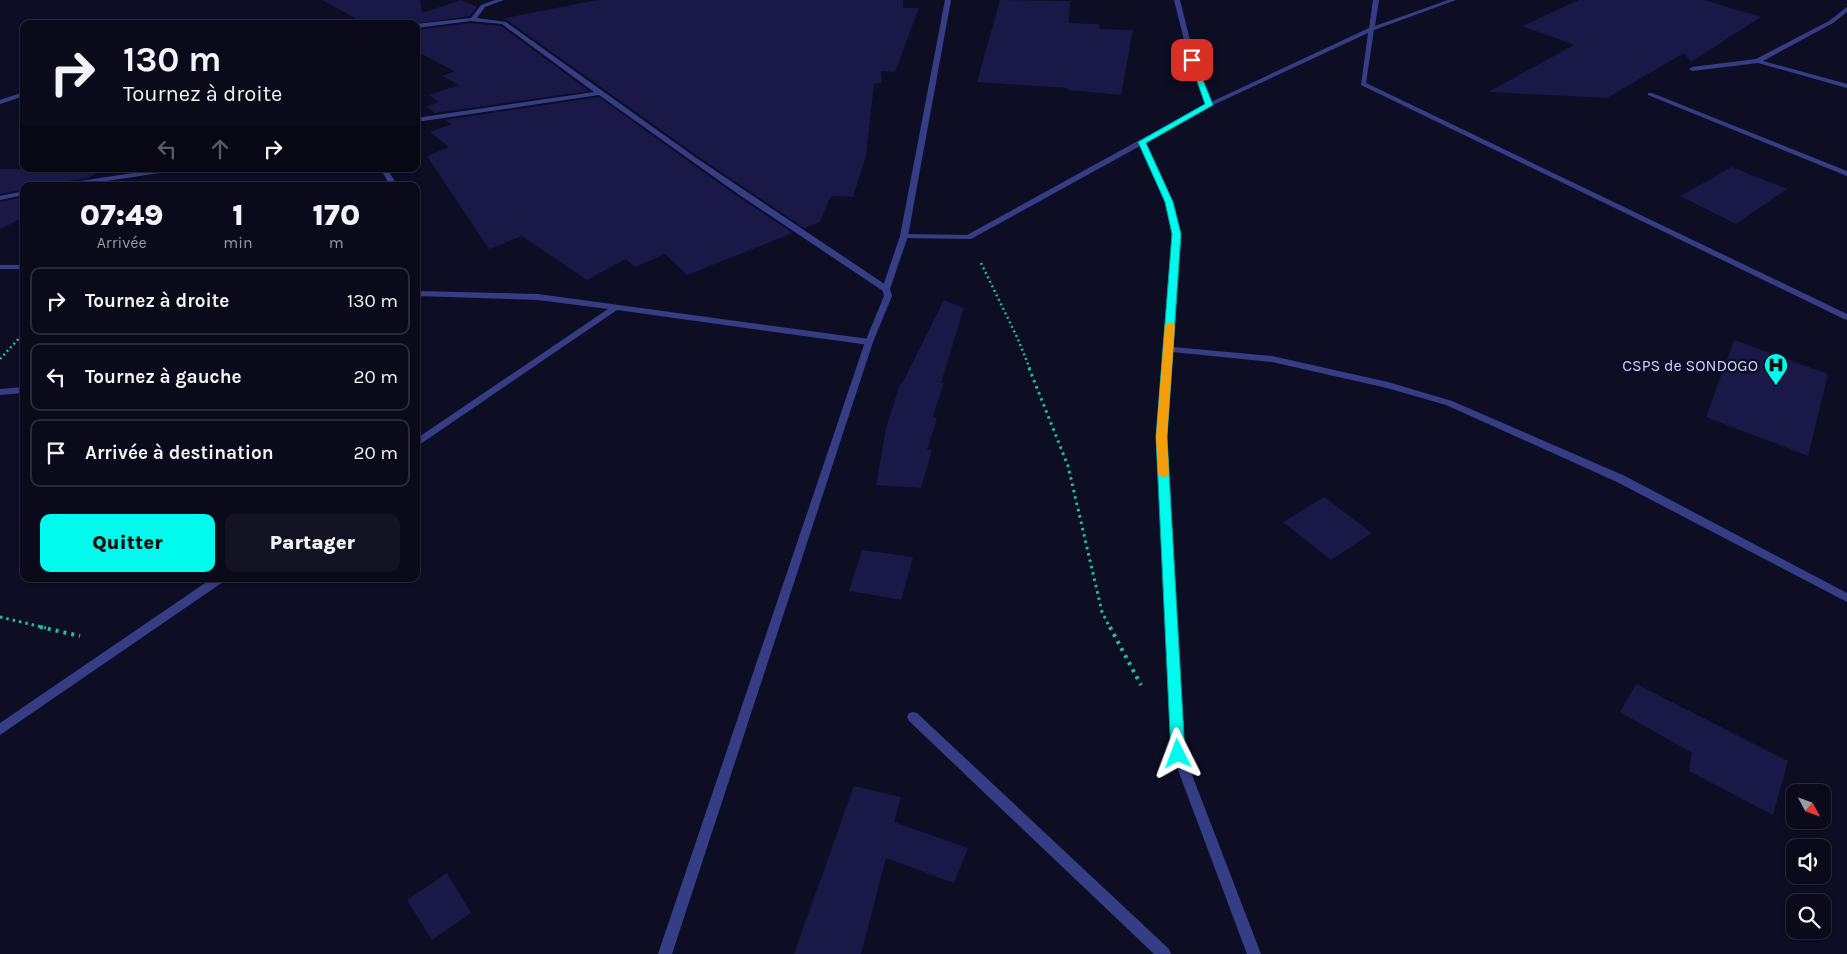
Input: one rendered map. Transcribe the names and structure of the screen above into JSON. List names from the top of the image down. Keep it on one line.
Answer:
{"places":{"hospital":["CSPS de SONDOGO"]},"north":"bottom right","page":{"turn":["130 m","Tournez à droite"],"eta":["07:49","Arrivée","1","min","170","m"],"list":[{"name":"Tournez à droite","value":"130 m"},{"name":"Tournez à gauche","value":"20 m"},{"name":"Arrivée à destination","value":"20 m"}],"buttons":["Quitter","Partager"]}}
